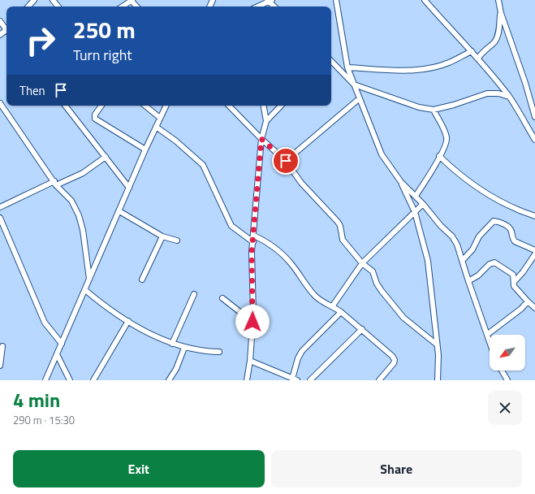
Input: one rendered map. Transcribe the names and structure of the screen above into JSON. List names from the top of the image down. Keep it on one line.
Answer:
{"north":"bottom left","page":{"turn":["250 m","Turn right"],"then":"Then","heading":["4 min","290 m · 15:30"],"buttons":["Exit","Share"]}}
